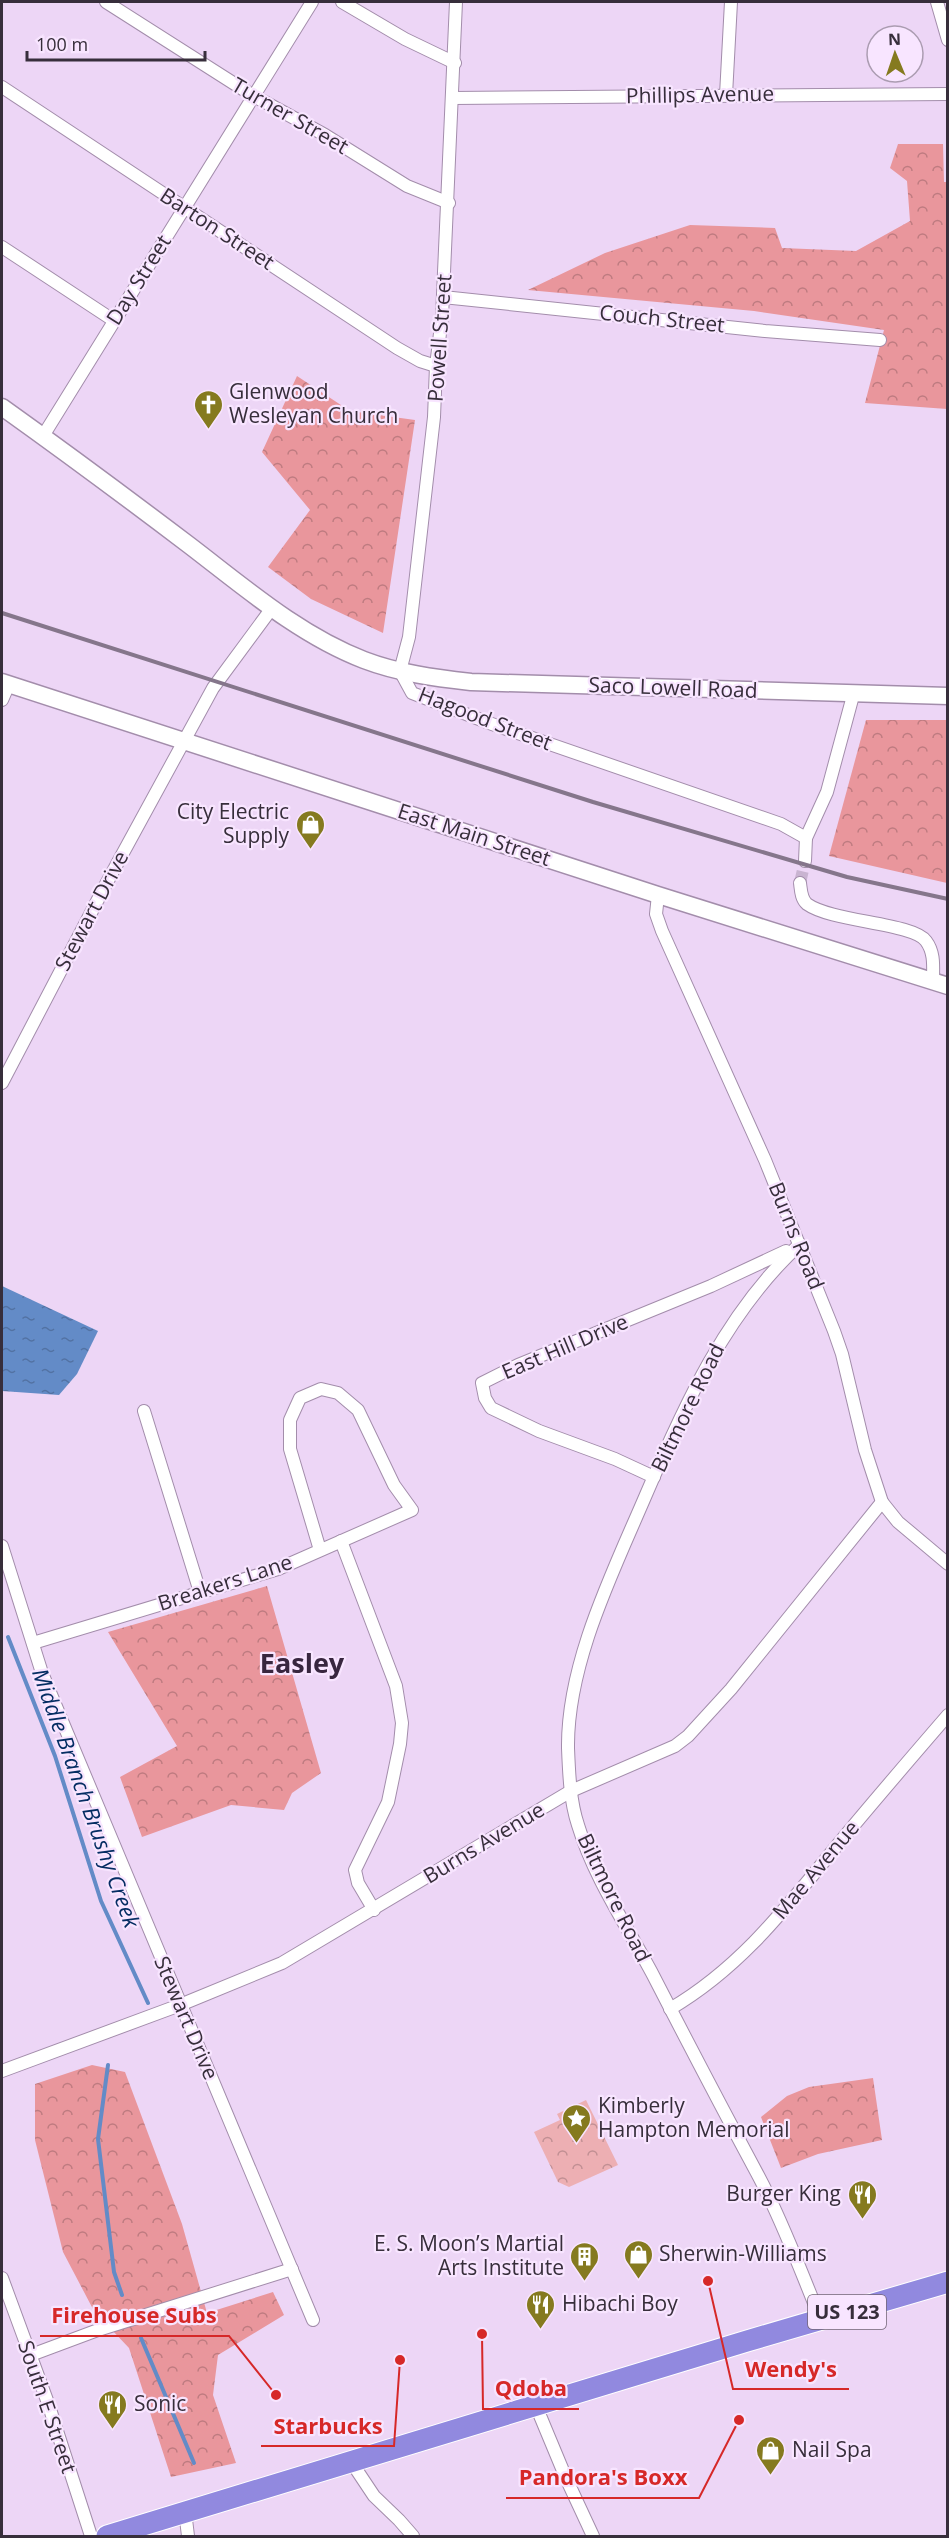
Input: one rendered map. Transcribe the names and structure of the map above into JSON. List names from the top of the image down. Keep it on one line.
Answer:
{"streets":{"highway":["US 123"],"street":["Phillips Avenue","Turner Street","Barton Street","Day Street","Couch Street","Powell Street","Saco Lowell Road","Hagood Street","East Main Street","Stewart Drive","Burns Road","East Hill Drive","Biltmore Road","Breakers Lane","Burns Avenue","Mae Avenue","South E Street"]},"crossings":[["Phillips Avenue","Powell Street"],["Turner Street","Day Street"],["Turner Street","Powell Street"],["Barton Street","Day Street"],["Barton Street","Powell Street"],["Day Street","Hagood Street"],["Couch Street","Powell Street"],["Powell Street","Saco Lowell Road"],["Powell Street","Hagood Street"],["Saco Lowell Road","Hagood Street"],["Hagood Street","Stewart Drive"],["East Main Street","Stewart Drive"],["East Main Street","Burns Road"],["Stewart Drive","Breakers Lane"],["Stewart Drive","Burns Avenue"],["Burns Road","East Hill Drive"],["Burns Road","Biltmore Road"],["Burns Road","Burns Avenue"],["East Hill Drive","Biltmore Road"],["Biltmore Road","Burns Avenue"],["Biltmore Road","Mae Avenue"],["Biltmore Road","US 123"]],"districts":["Easley"],"water":["Middle Branch Brushy Creek"],"places":{"church":["Glenwood Wesleyan Church"],"shop":["City Electric Supply","Sherwin-Williams","Nail Spa"],"place":["Kimberly Hampton Memorial"],"restaurant":["Burger King","Hibachi Boy","Sonic"],"other":["Wendy's","Qdoba","Starbucks","Firehouse Subs","Pandora's Boxx"],"building":["E. S. Moon’s Martial Arts Institute"]},"scale_bar":"100 m","north":"top"}
